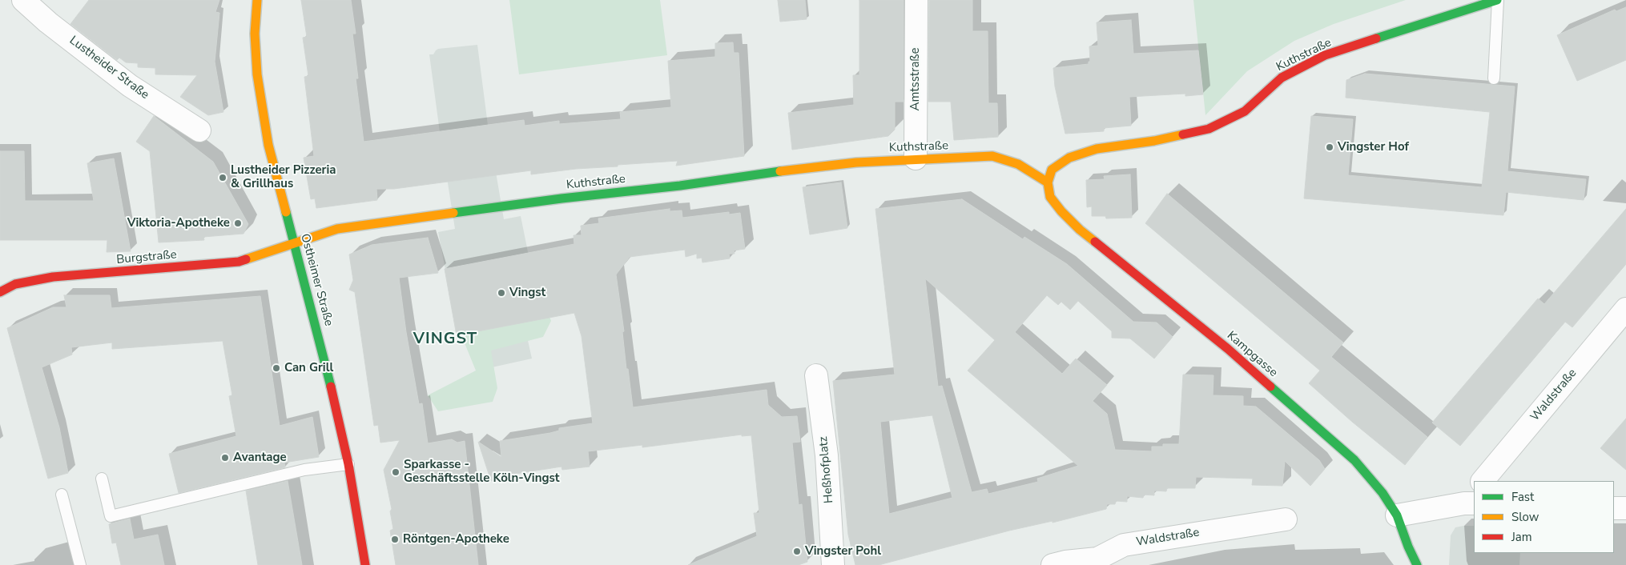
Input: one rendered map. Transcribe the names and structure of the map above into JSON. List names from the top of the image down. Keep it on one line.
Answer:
{"streets":{"street":["Kuthstraße","Lustheider Straße","Amtsstraße","Burgstraße","Ostheimer Straße","Kampgasse","Waldstraße","Heßhofplatz"]},"crossings":[["Kuthstraße","Amtsstraße"],["Kuthstraße","Burgstraße"],["Kuthstraße","Ostheimer Straße"],["Kuthstraße","Kampgasse"],["Burgstraße","Ostheimer Straße"]],"districts":["VINGST"],"places":["Vingster Hof","Lustheider Pizzeria & Grillhaus","Viktoria-Apotheke","Vingst","Can Grill","Avantage","Sparkasse - Geschäftsstelle Köln-Vingst","Röntgen-Apotheke","Vingster Pohl"],"legend":["Fast","Slow","Jam"]}
